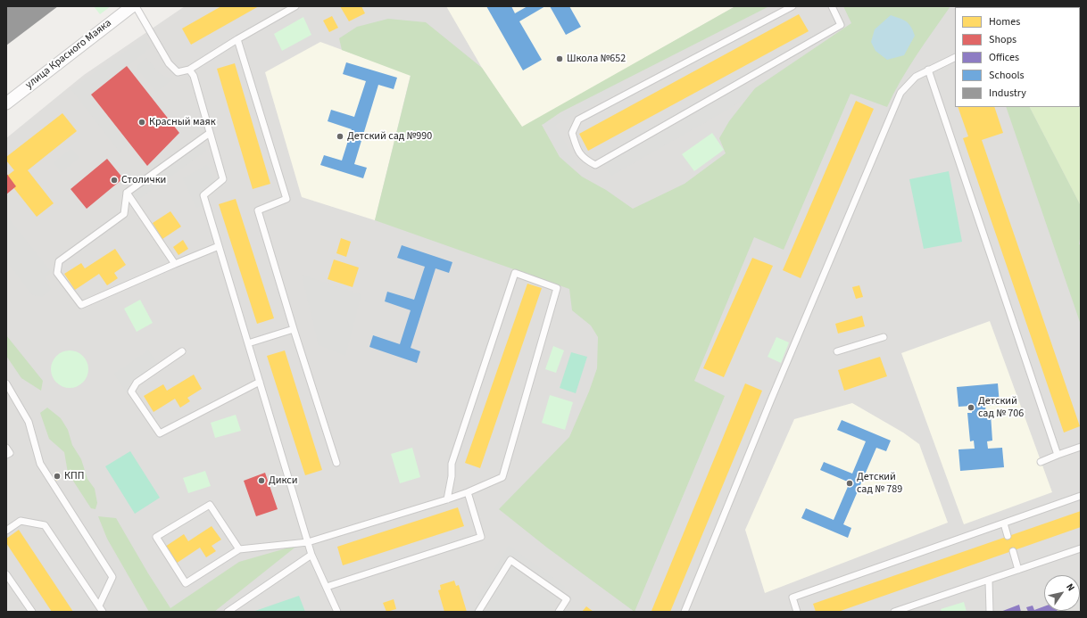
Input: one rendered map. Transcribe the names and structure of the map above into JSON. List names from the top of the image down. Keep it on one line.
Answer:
{"streets":{"street":["улица Красного Маяка"]},"places":["Школа №652","Красный маяк","Детский сад №990","Столички","Детский сад № 706","КПП","Дикси","Детский сад № 789"],"legend":["Homes","Shops","Offices","Schools","Industry"],"north":"top right"}
